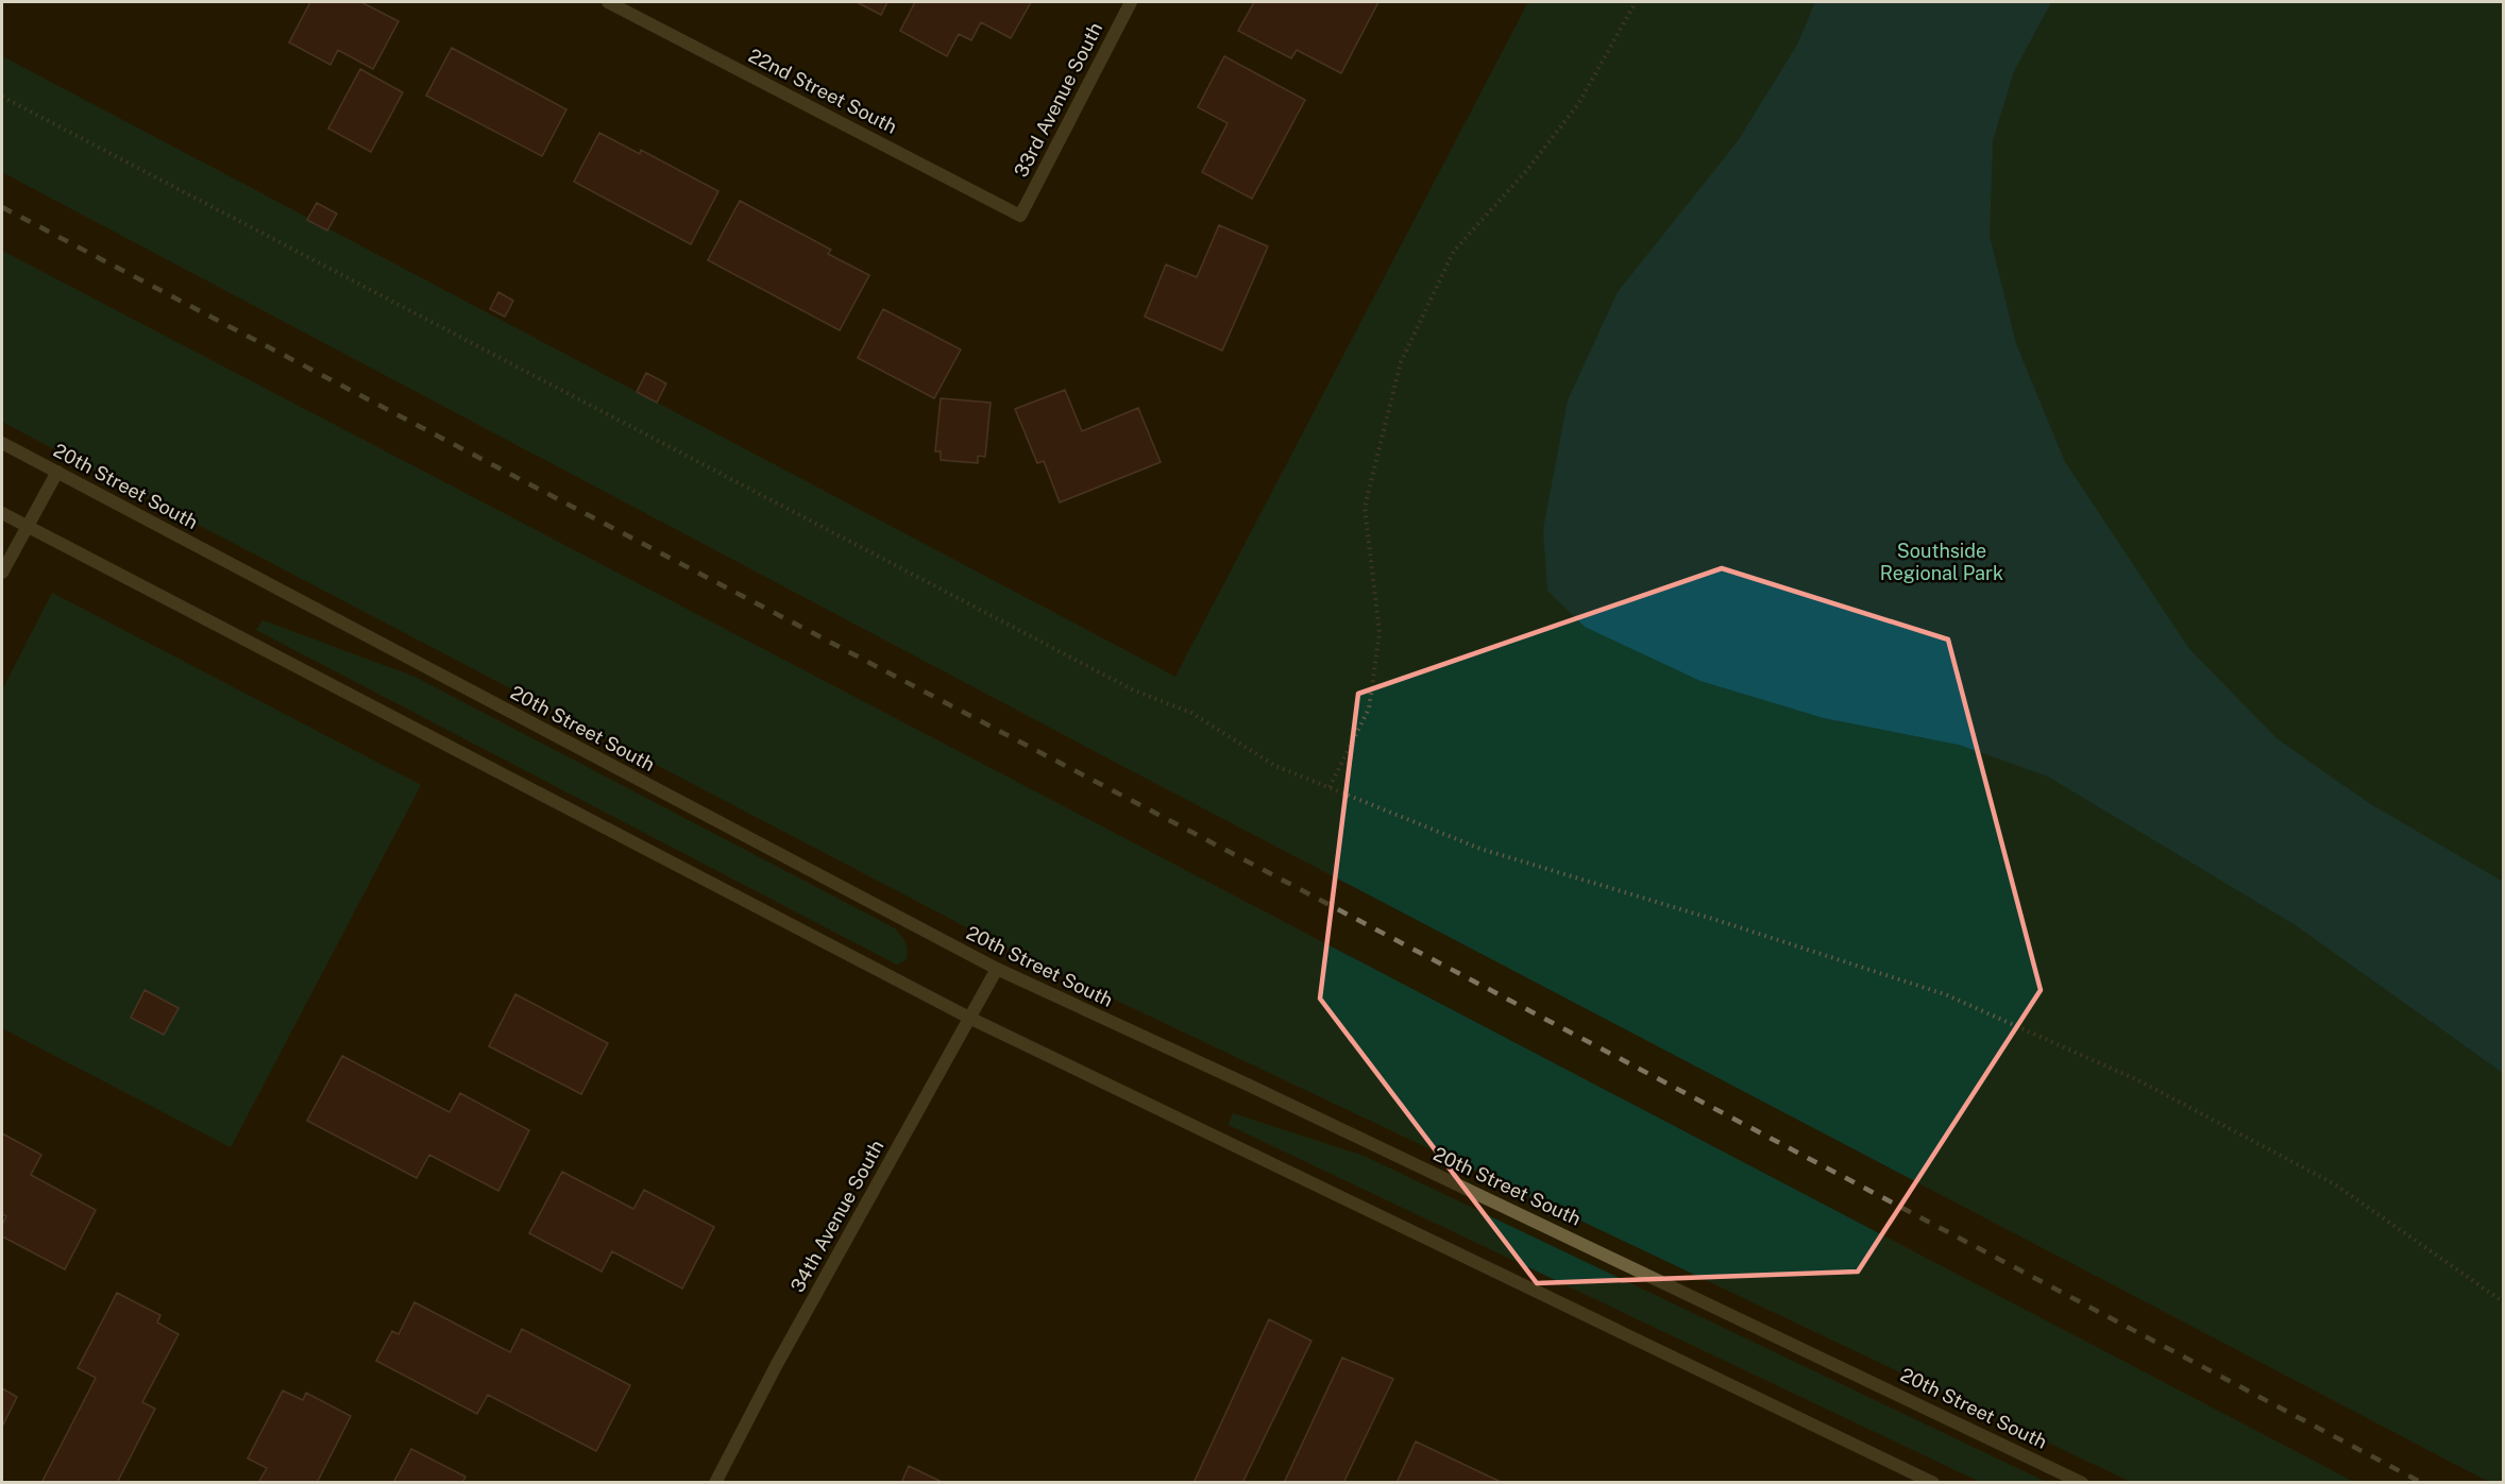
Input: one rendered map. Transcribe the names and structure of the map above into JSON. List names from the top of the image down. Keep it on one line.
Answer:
{"streets":{"street":["22nd Street South","33rd Avenue South","20th Street South","34th Avenue South"]},"crossings":[["22nd Street South","33rd Avenue South"],["20th Street South","34th Avenue South"]],"parks":["Southside Regional Park"]}
